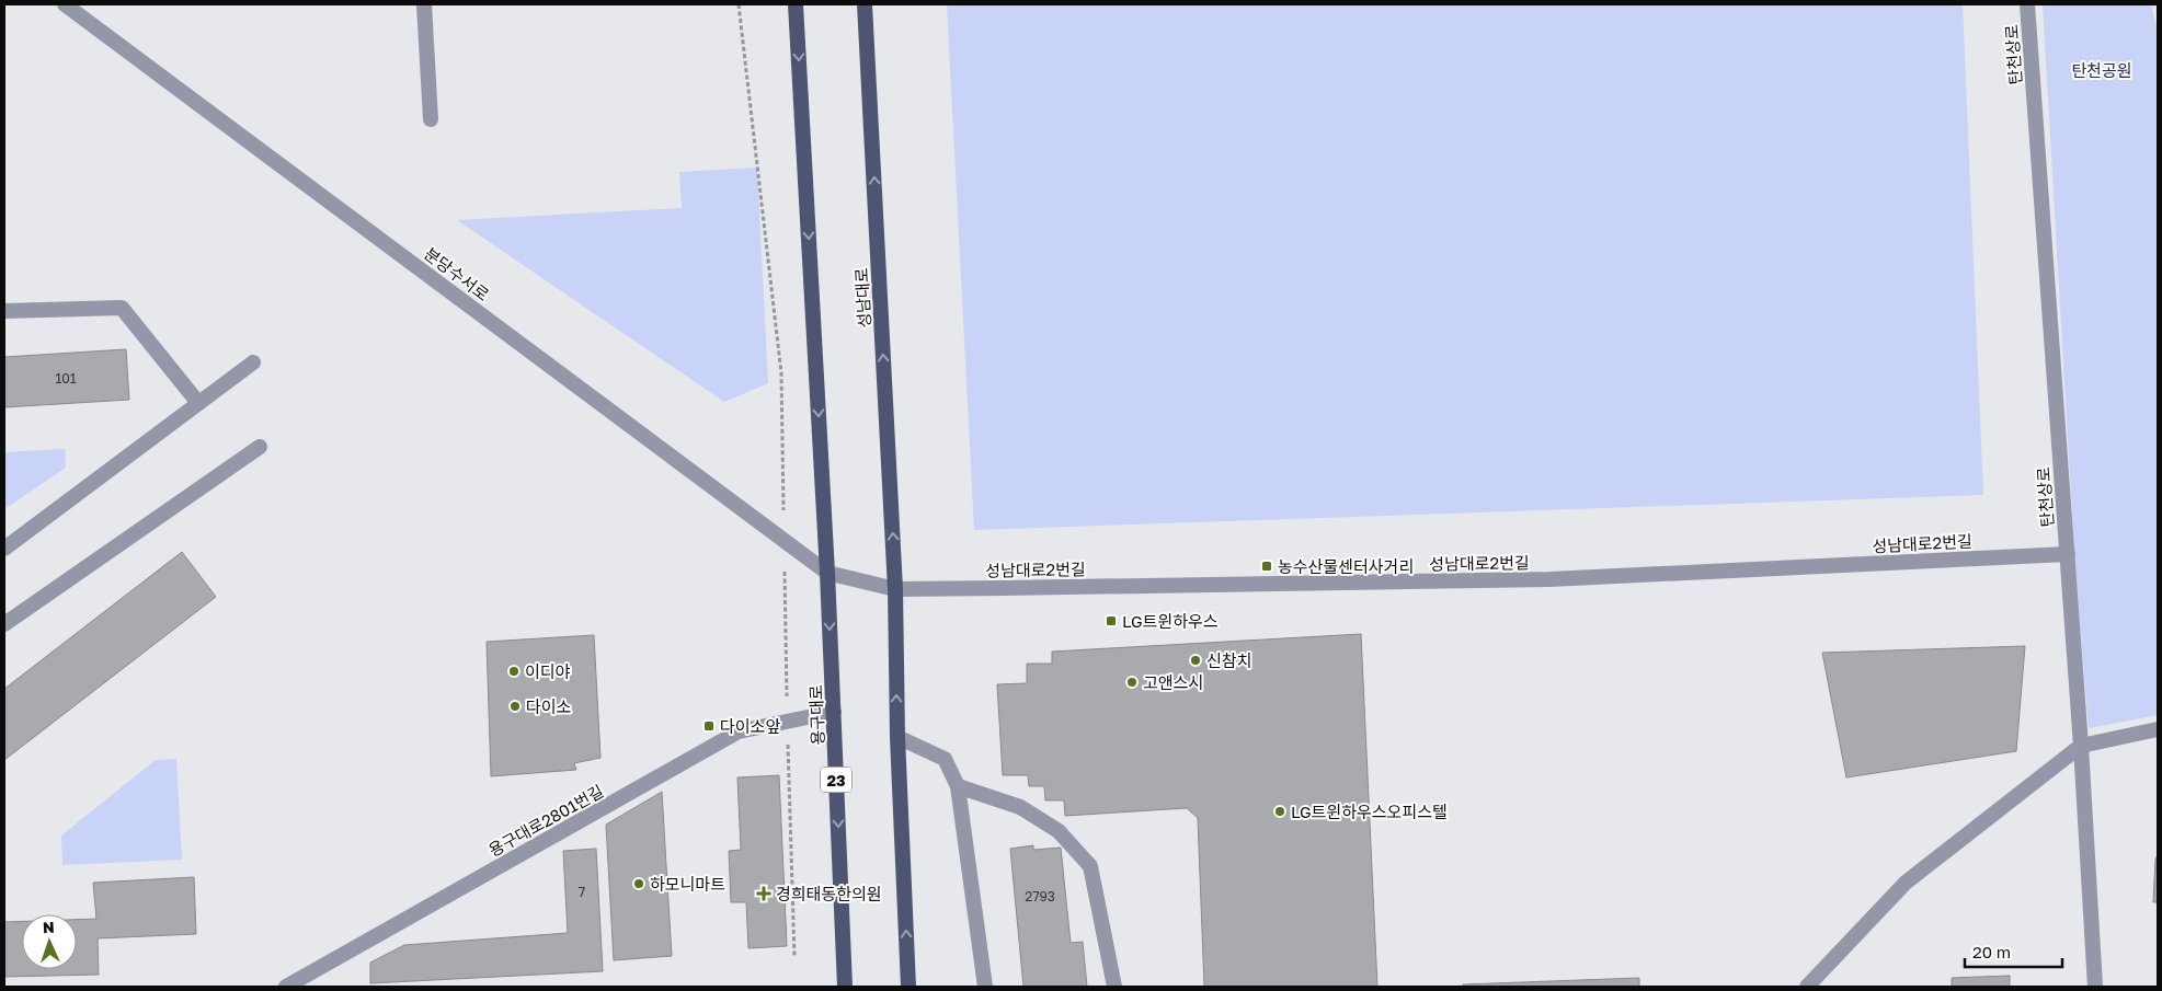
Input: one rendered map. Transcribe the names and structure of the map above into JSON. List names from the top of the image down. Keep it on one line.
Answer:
{"streets":{"main road":["성남대로","용구대로","23"],"street":["탄천상로","분당수서로","성남대로2번길","용구대로2801번길"]},"crossings":[["탄천상로","성남대로2번길"],["분당수서로","성남대로2번길"],["분당수서로","용구대로"],["성남대로","성남대로2번길"],["성남대로2번길","용구대로"],["용구대로","용구대로2801번길"]],"parks":["탄천공원"],"places":{"transit":["농수산물센터사거리","LG트윈하우스","다이소앞"],"other":["신참치","이디야","고앤스시","다이소","LG트윈하우스오피스텔","하모니마트"],"health":["경희태동한의원"]},"house_numbers":["101","7","2793"],"scale_bar":"20 m","north":"top"}
